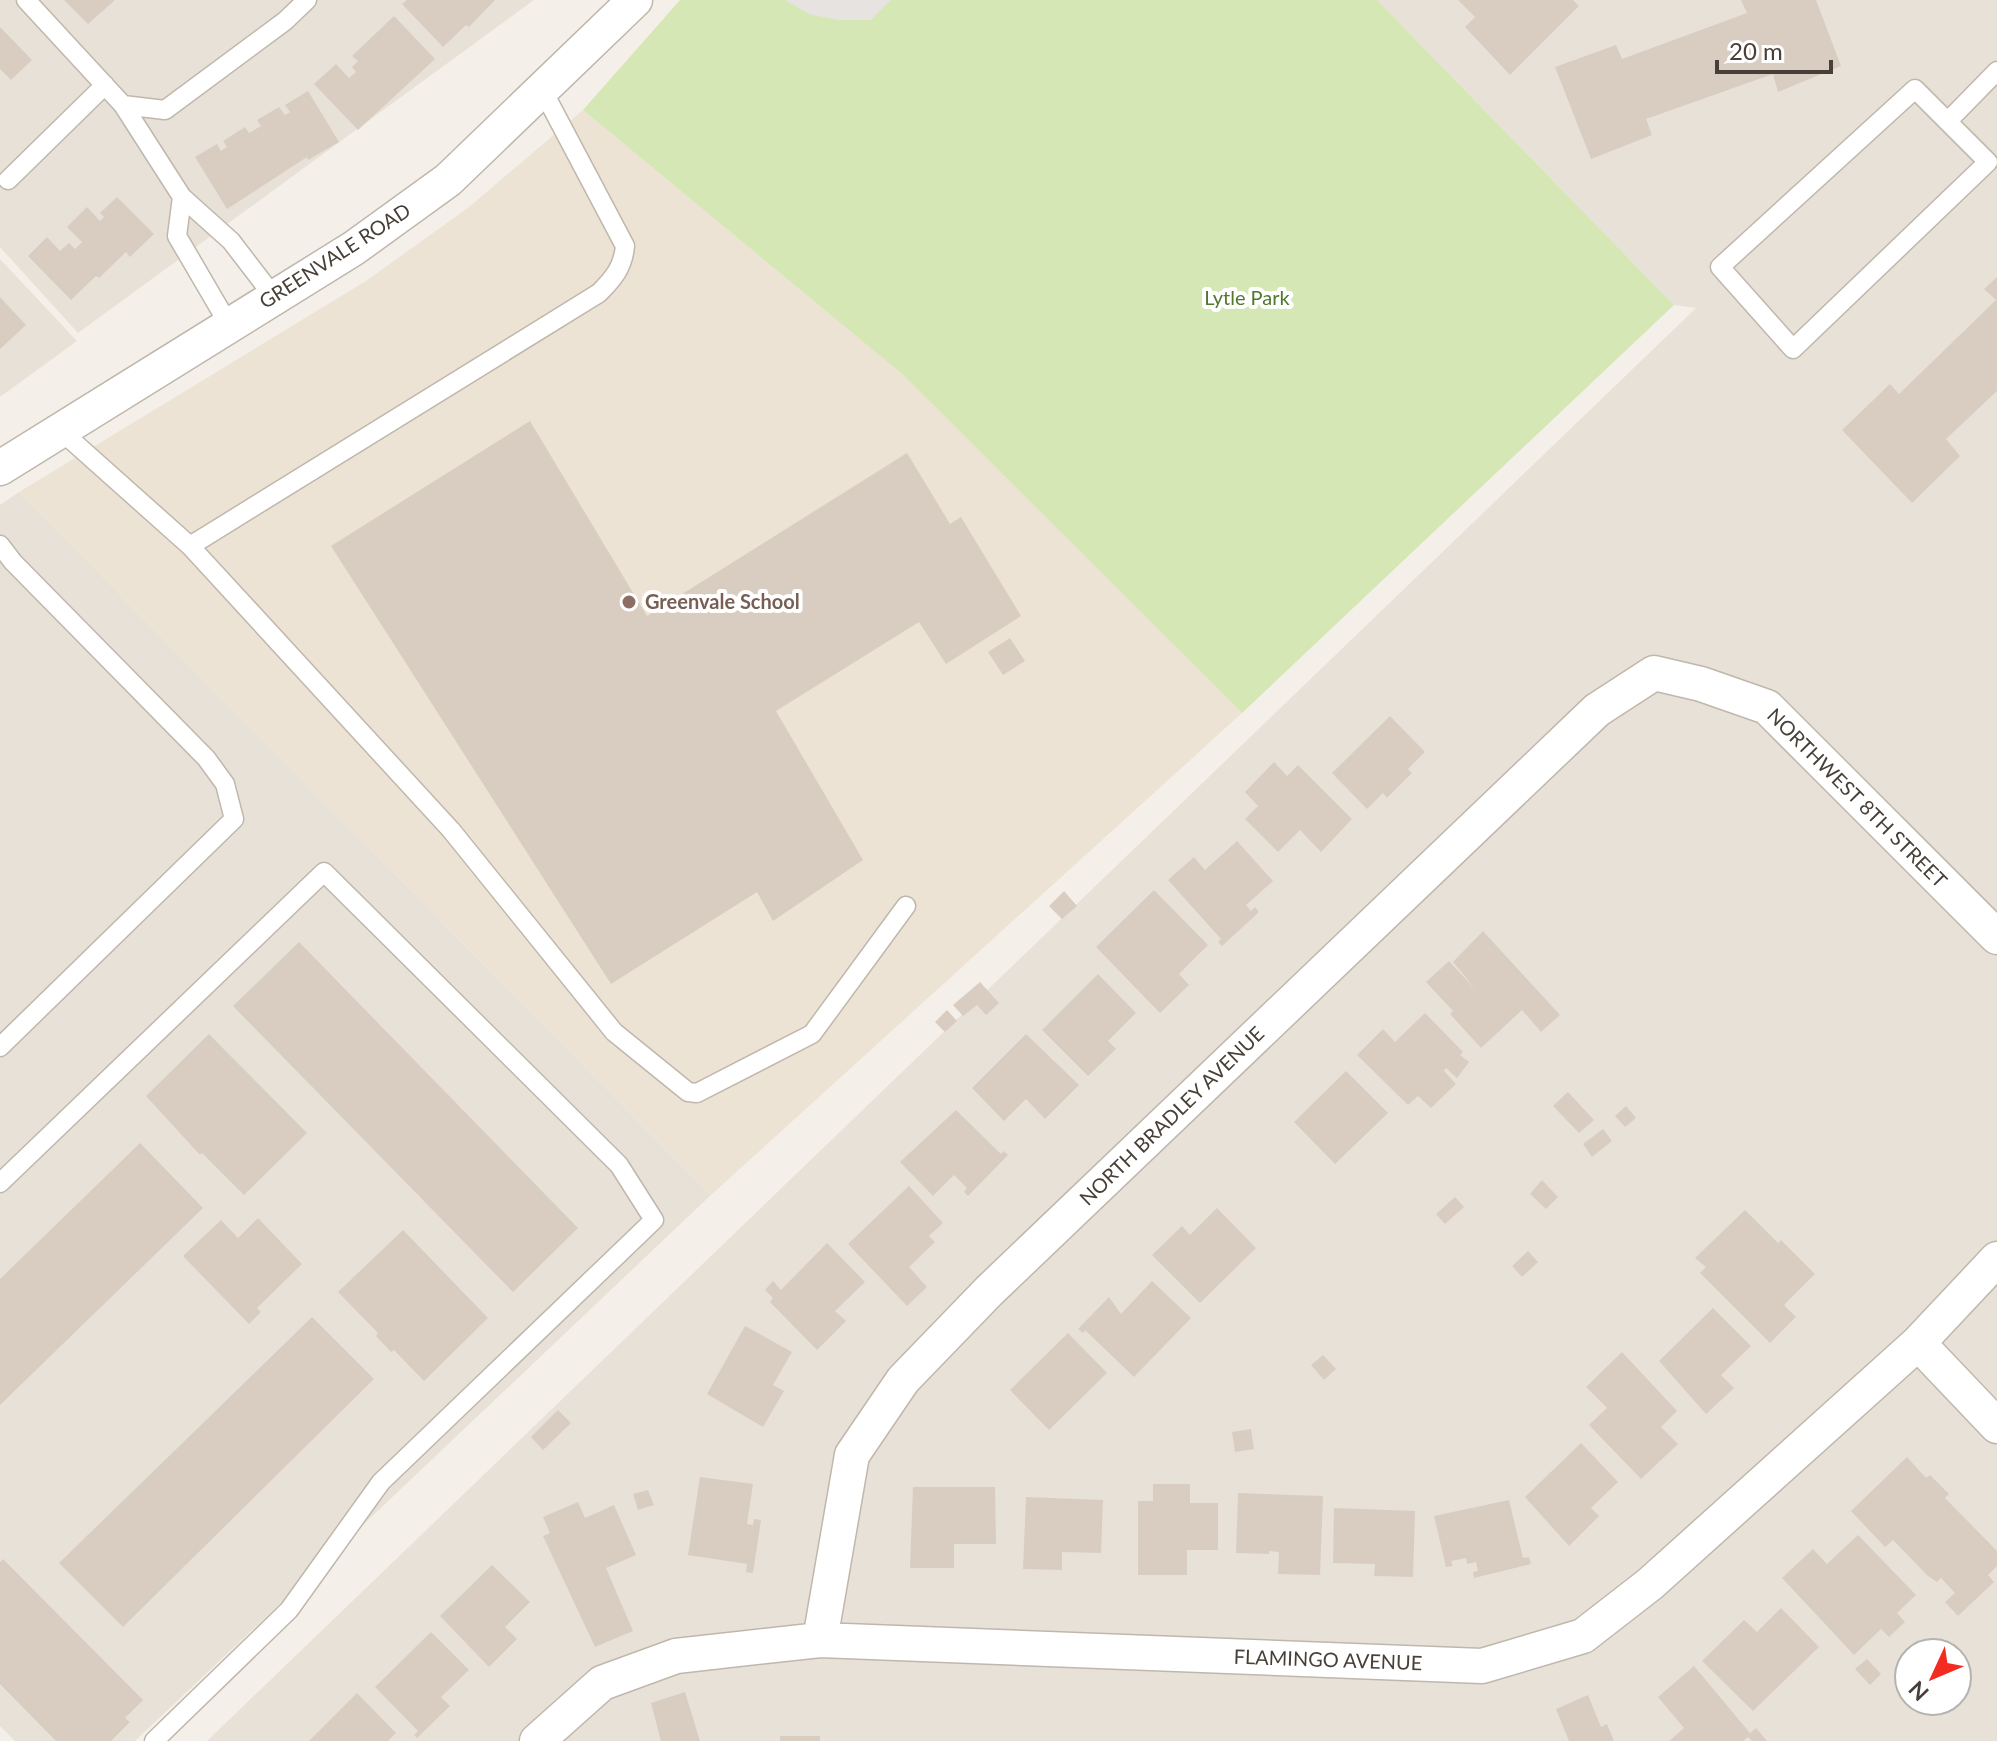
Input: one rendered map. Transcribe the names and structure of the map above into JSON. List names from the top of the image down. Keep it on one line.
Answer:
{"streets":{"street":["GREENVALE ROAD","NORTHWEST 8TH STREET","NORTH BRADLEY AVENUE","FLAMINGO AVENUE"]},"crossings":[["NORTHWEST 8TH STREET","NORTH BRADLEY AVENUE"],["NORTH BRADLEY AVENUE","FLAMINGO AVENUE"]],"parks":["Lytle Park"],"places":["Greenvale School"],"scale_bar":"20 m","north":"bottom left"}
